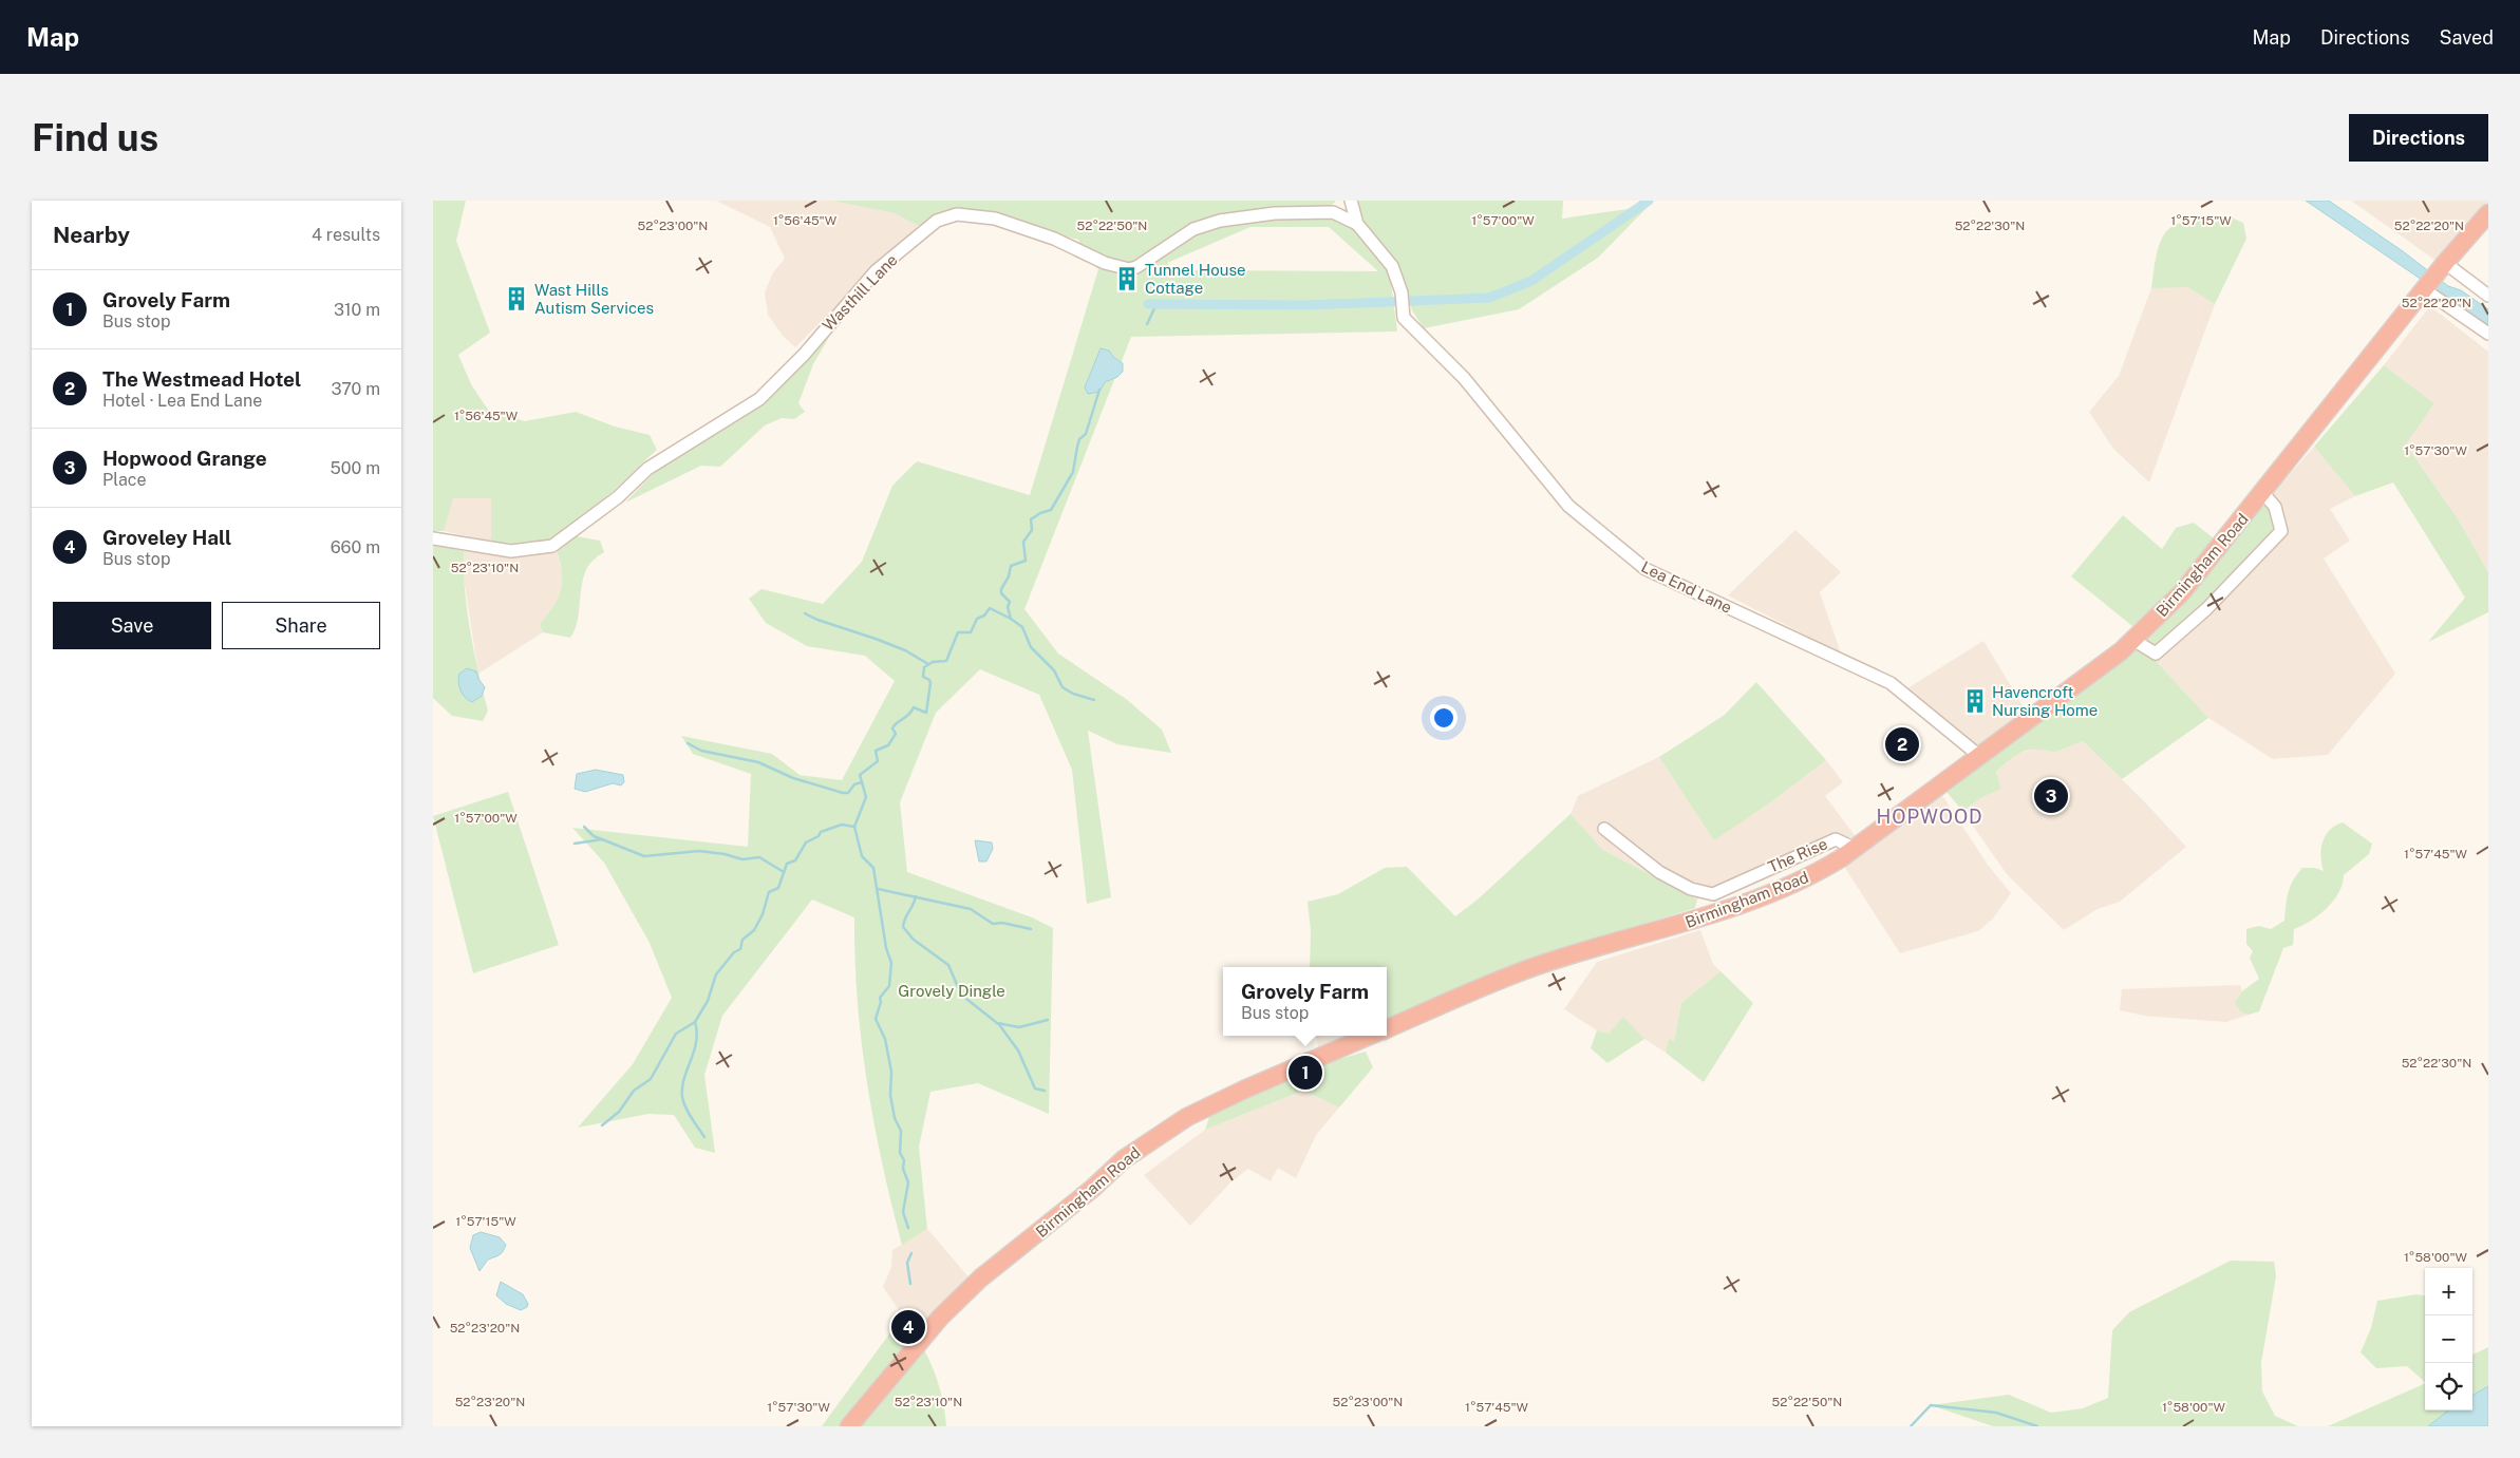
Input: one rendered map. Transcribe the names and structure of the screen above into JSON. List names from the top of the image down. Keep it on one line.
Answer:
{"streets":{"highway":["Birmingham Road"],"street":["Wasthill Lane","Lea End Lane","The Rise"]},"crossings":[["Wasthill Lane","Lea End Lane"],["Birmingham Road","Lea End Lane"],["Birmingham Road","The Rise"]],"districts":["HOPWOOD"],"parks":["Grovely Dingle"],"places":{"building":["Tunnel House Cottage","Wast Hills Autism Services","Havencroft Nursing Home"]},"page":{"header":"Map","nav":["Map","Directions","Saved"],"buttons":["Directions",["Save","Share"]],"title":"Find us","heading":["Nearby","4 results"],"list":[{"mark":"1","name":"Grovely Farm","note":"Bus stop","value":"310 m"},{"mark":"2","name":"The Westmead Hotel","note":"Hotel · Lea End Lane","value":"370 m"},{"mark":"3","name":"Hopwood Grange","note":"Place","value":"500 m"},{"mark":"4","name":"Groveley Hall","note":"Bus stop","value":"660 m"}],"pins":["2","3","1","4"],"popup":["Grovely Farm","Bus stop"],"map_buttons":["+","−"]},"coordinates":["1°56'45\"W","1°57'00\"W","1°57'15\"W","52°23'00\"N","52°22'50\"N","52°22'30\"N","52°22'20\"N","1°57'30\"W","52°23'10\"N","1°57'45\"W","1°58'00\"W","52°23'20\"N"]}
